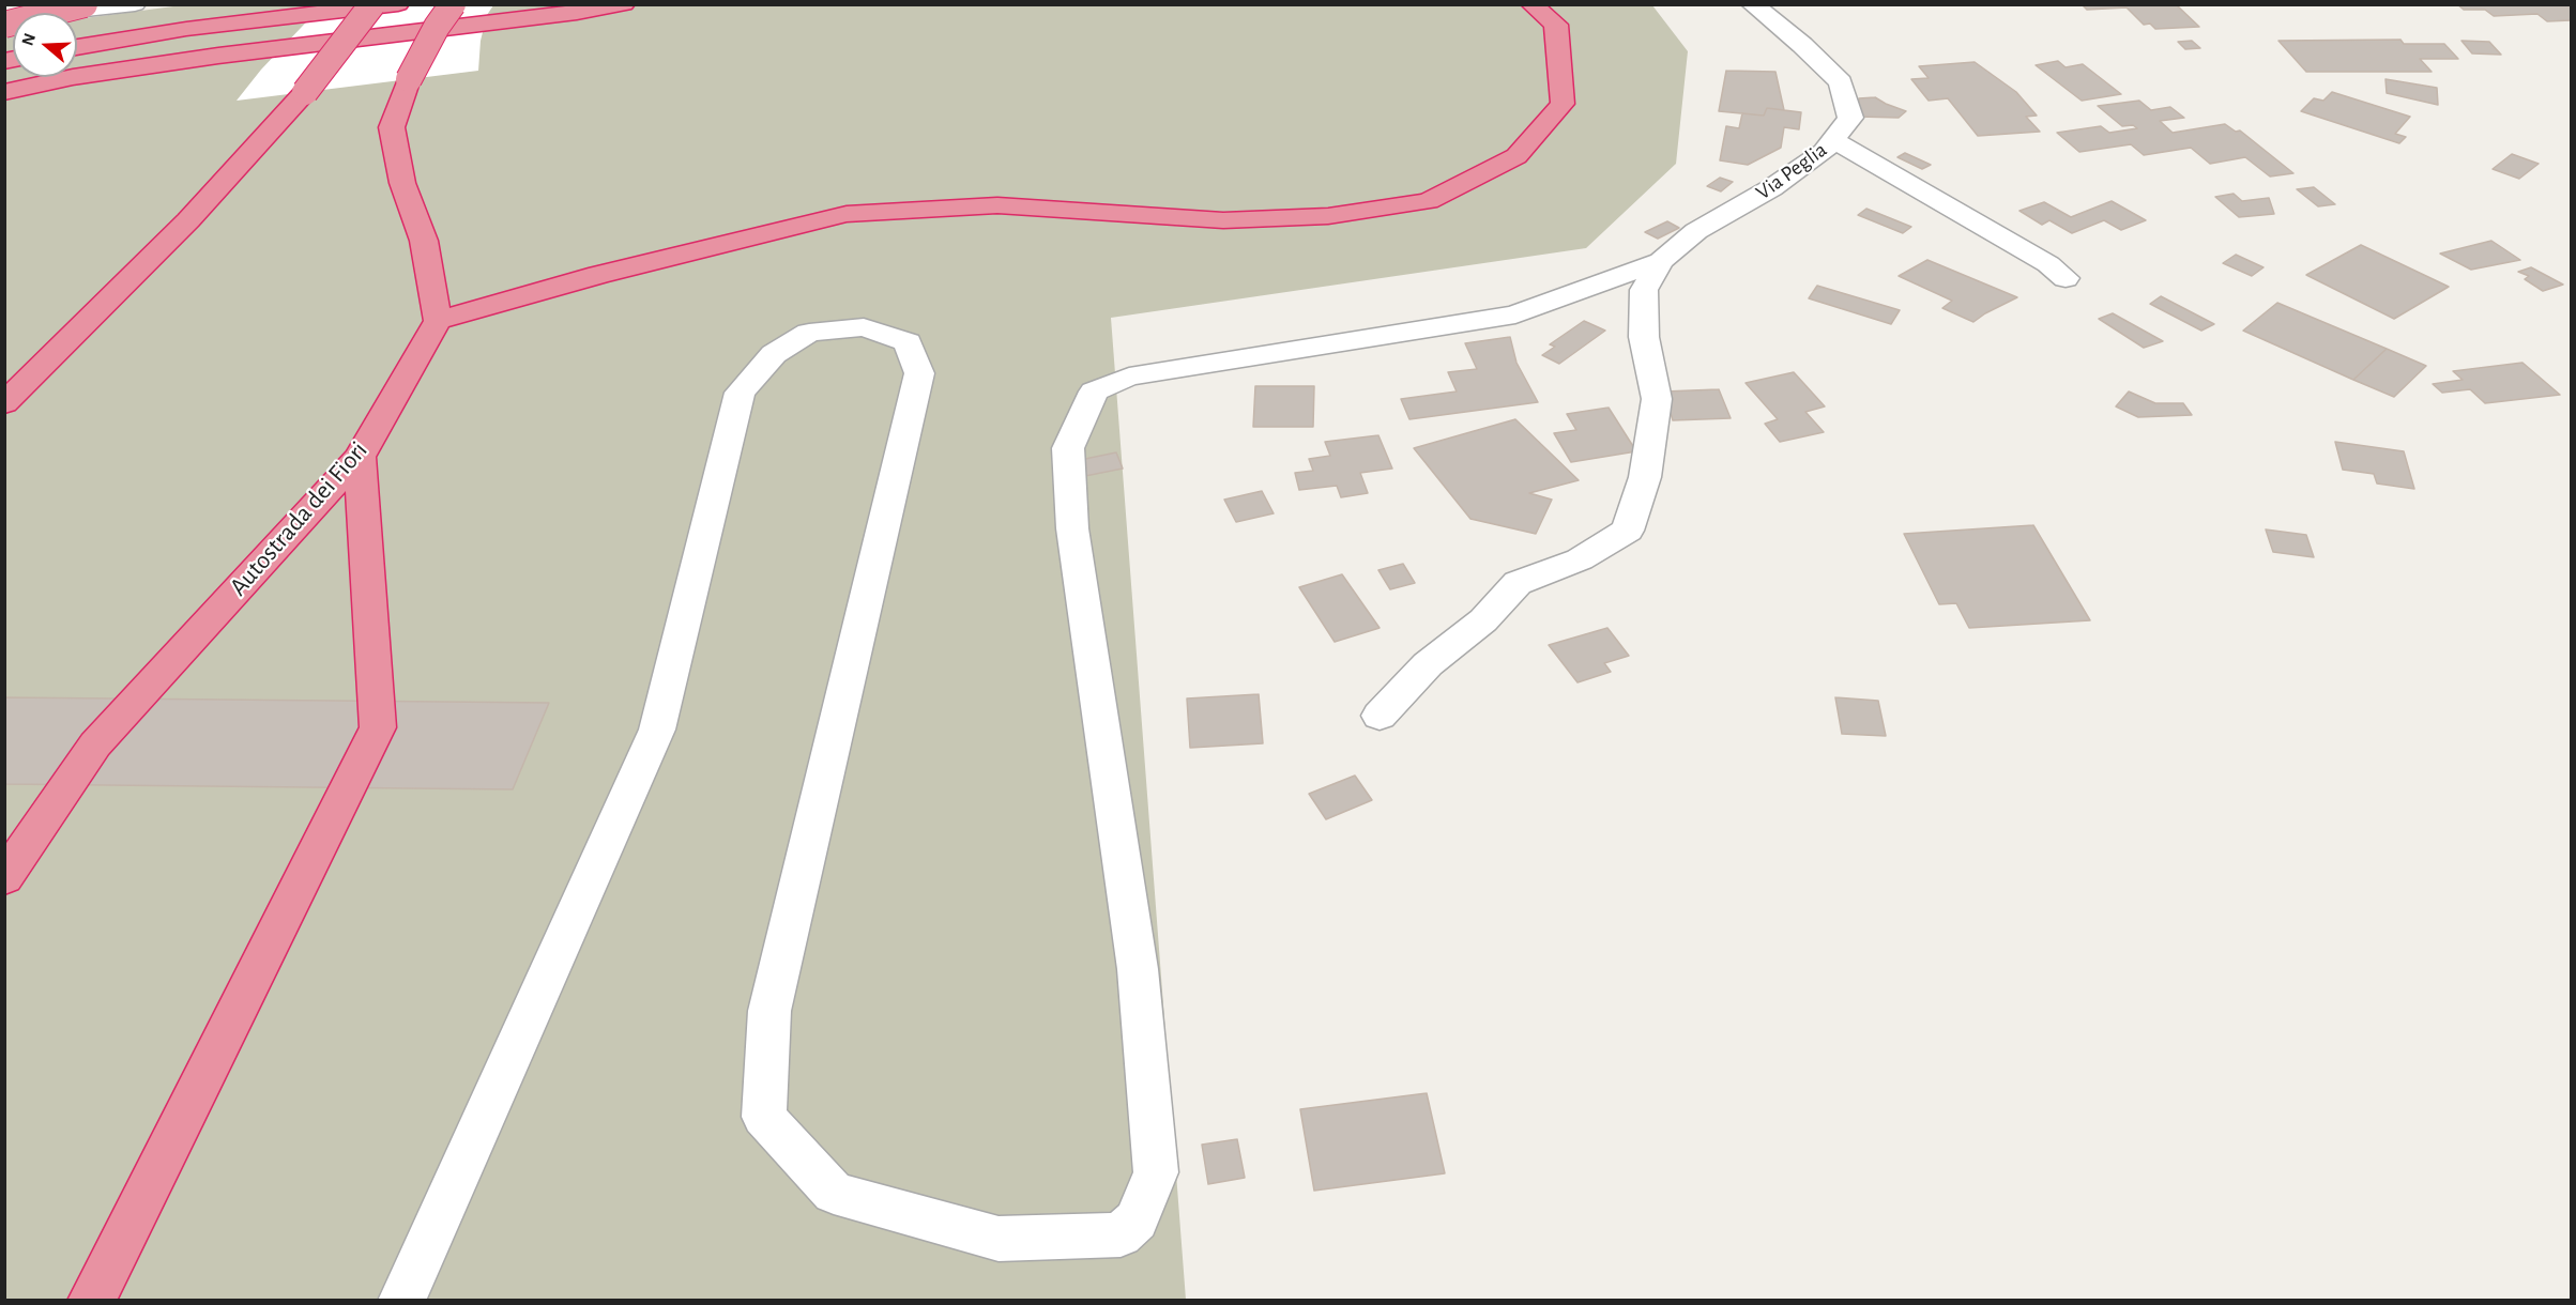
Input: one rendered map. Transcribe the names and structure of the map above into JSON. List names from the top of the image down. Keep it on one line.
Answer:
{"streets":{"highway":["Autostrada dei Fiori"],"street":["Via Peglia"]},"north":"left"}
